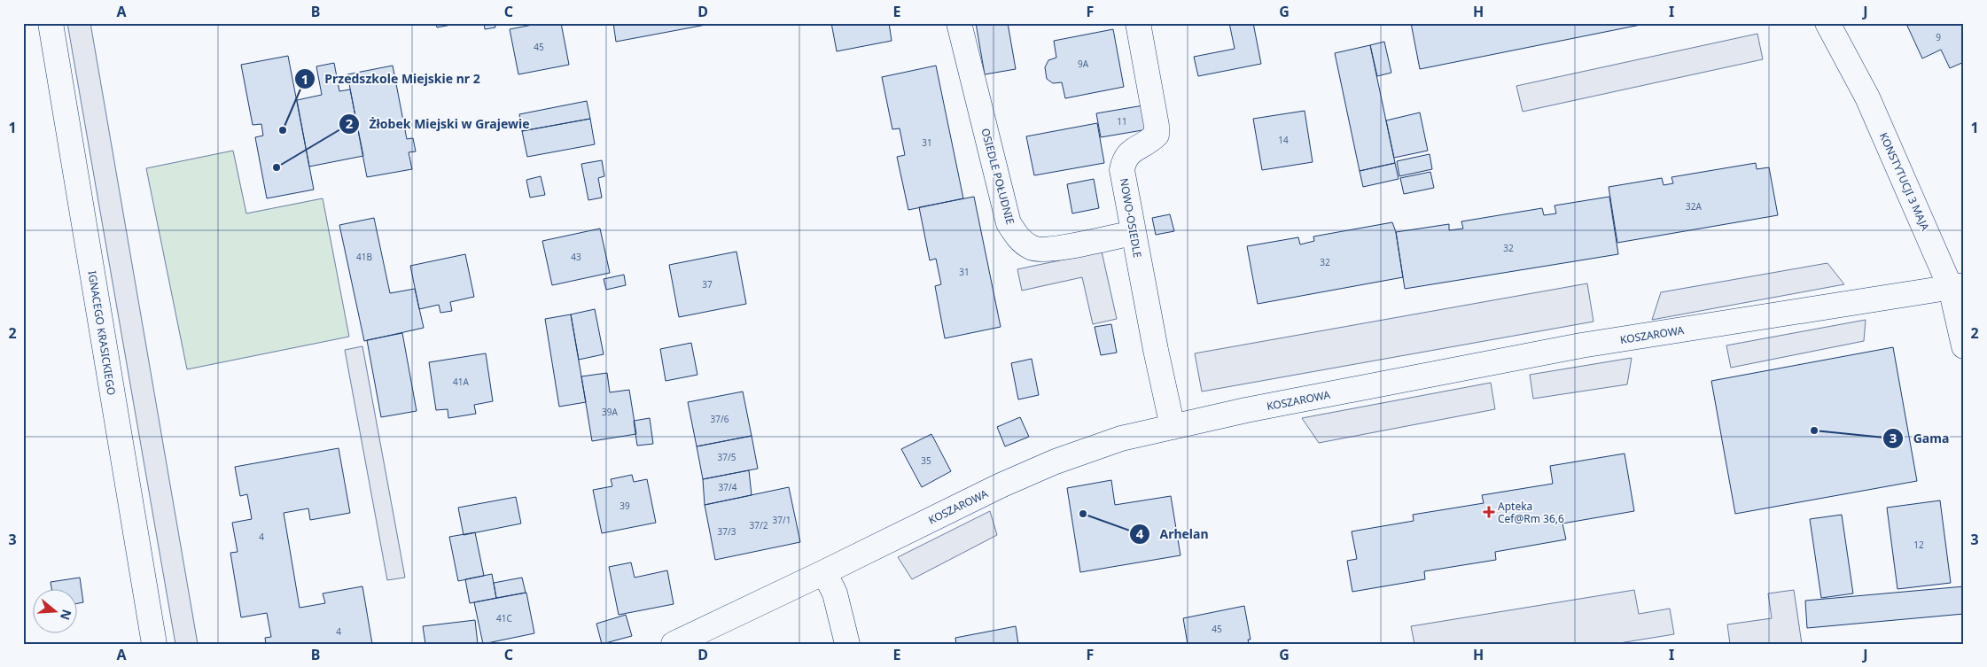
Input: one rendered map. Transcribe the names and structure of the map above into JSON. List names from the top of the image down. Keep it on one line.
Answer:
{"streets":{"street":["OSIEDLE POŁUDNIE","KONSTYTUCJI 3 MAJA","NOWO-OSIEDLE","IGNACEGO KRASICKIEGO","KOSZAROWA"]},"crossings":[["OSIEDLE POŁUDNIE","NOWO-OSIEDLE"],["KONSTYTUCJI 3 MAJA","KOSZAROWA"],["NOWO-OSIEDLE","KOSZAROWA"]],"places":{"other":["Przedszkole Miejskie nr 2","Żłobek Miejski w Grajewie","Gama","Arhelan"],"health":["Apteka Cef@Rm 36,6"]},"house_numbers":["9","45","9A","11","14","31","32A","32","41B","43","32","31","37","41A","39A","37/6","37/5","35","37/4","39","37/1","37/2","37/3","4","12","41C","45","4"],"north":"right","grid":{"columns":["A","B","C","D","E","F","G","H","I","J"],"rows":["1","2","3"]}}
